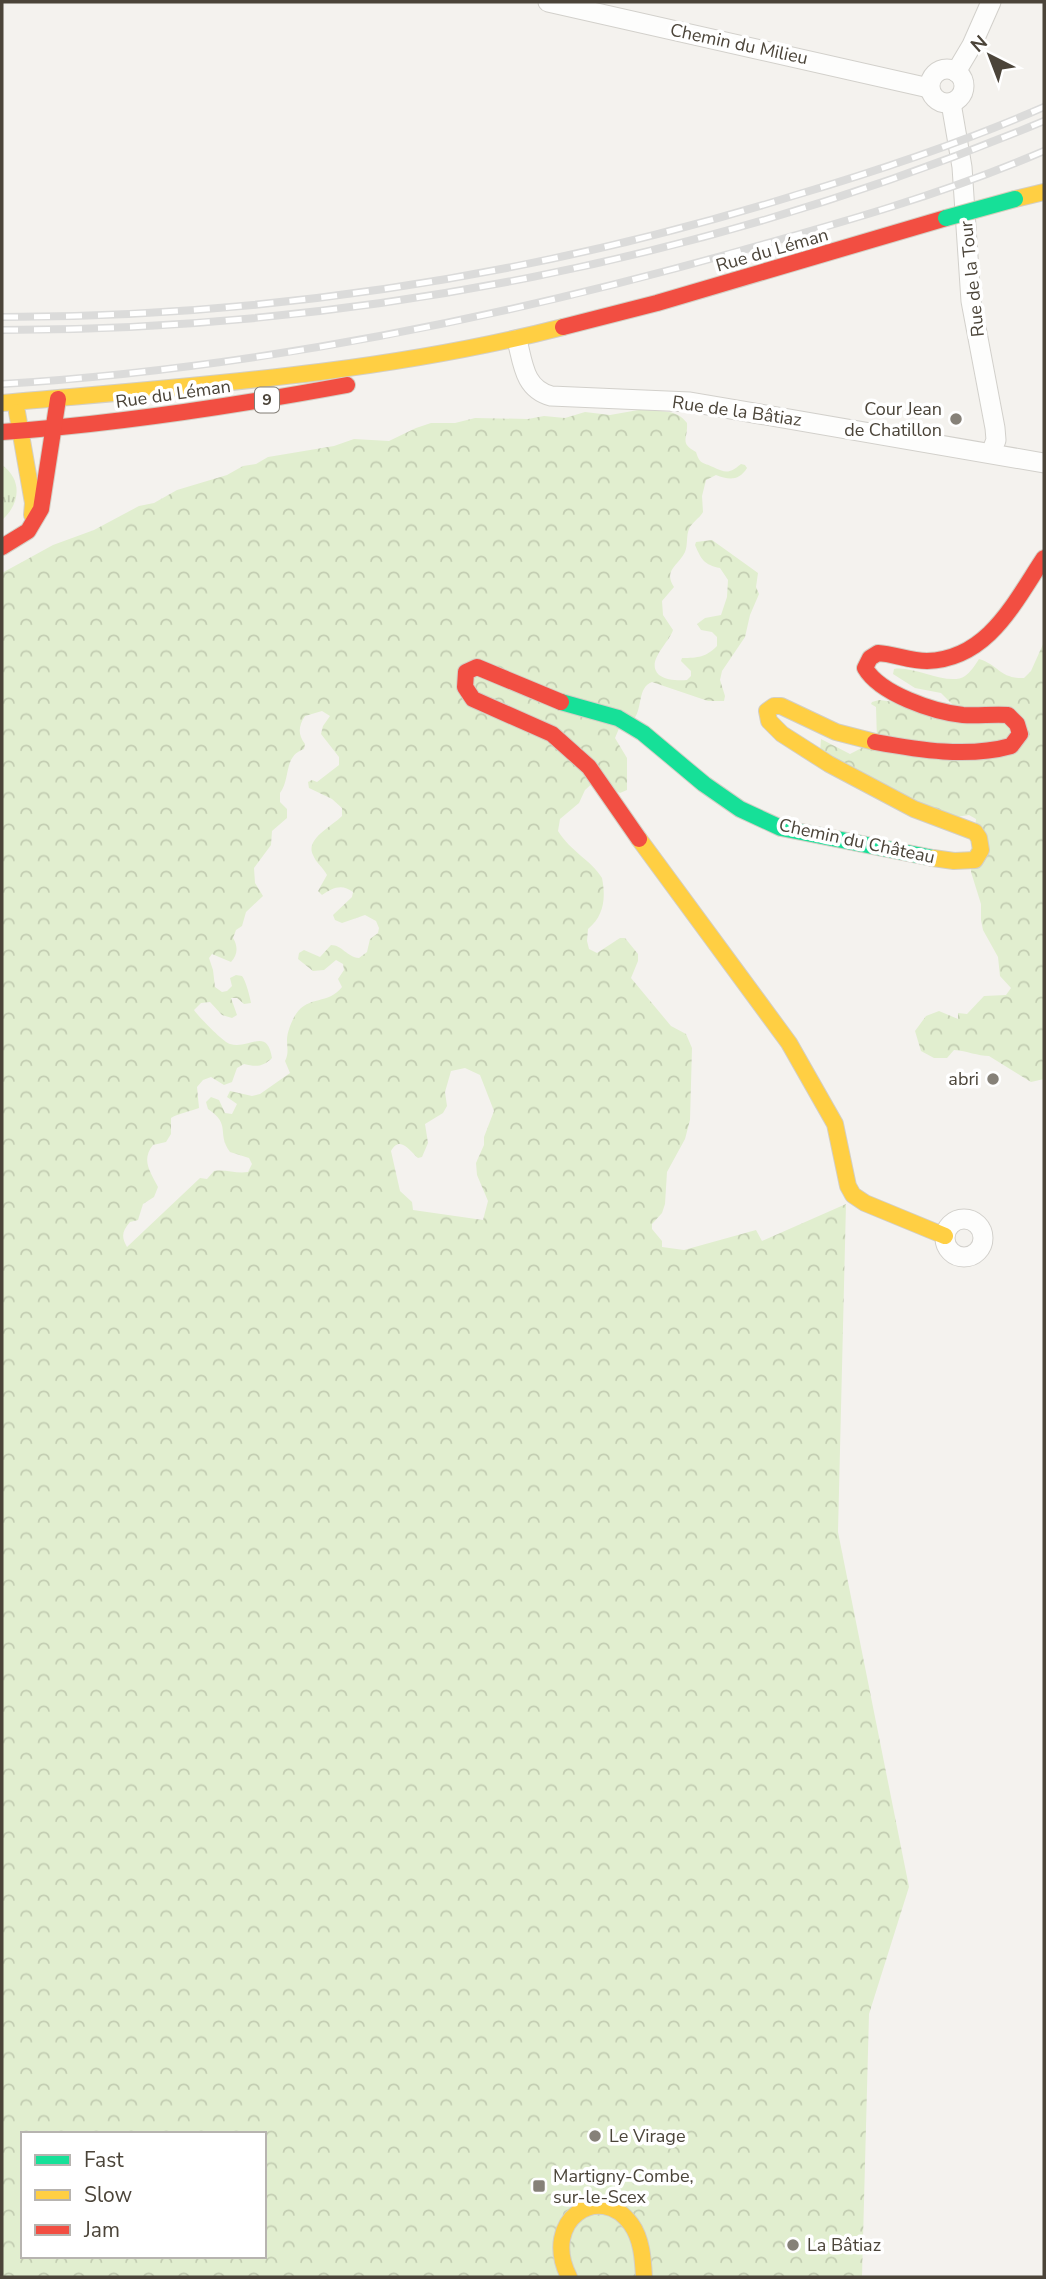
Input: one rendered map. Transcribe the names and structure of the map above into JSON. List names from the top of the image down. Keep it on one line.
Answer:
{"streets":{"street":["Chemin du Milieu","Rue du Léman","Rue de la Tour","9","Rue de la Bâtiaz","Chemin du Château"]},"crossings":[["Chemin du Milieu","Rue de la Tour"],["Rue du Léman","Rue de la Bâtiaz"],["Rue de la Tour","Rue de la Bâtiaz"]],"places":{"other":["Cour Jean de Chatillon","abri","Le Virage","La Bâtiaz"],"transit":["Martigny-Combe, sur-le-Scex"]},"legend":["Fast","Slow","Jam"],"north":"top left"}
